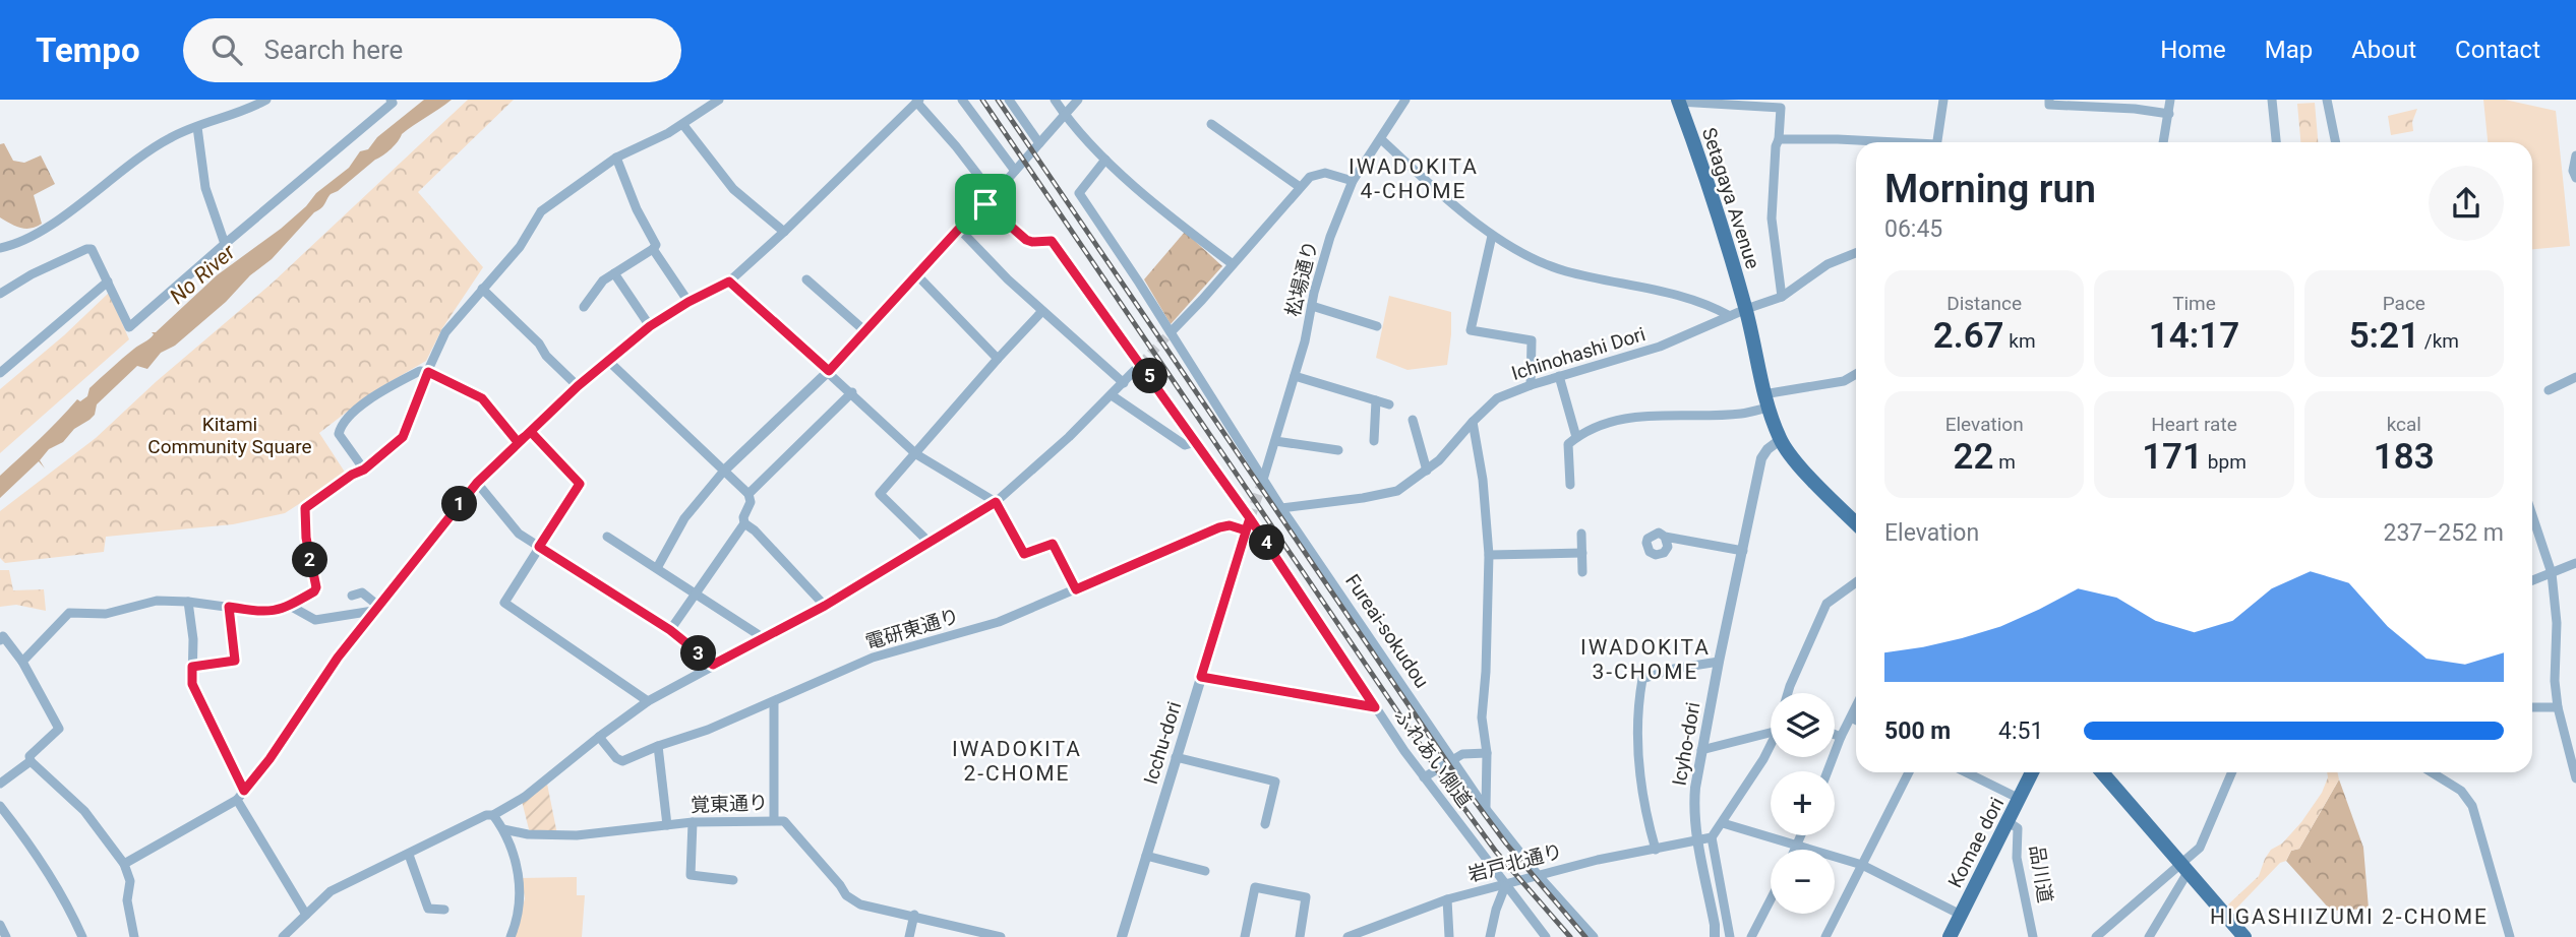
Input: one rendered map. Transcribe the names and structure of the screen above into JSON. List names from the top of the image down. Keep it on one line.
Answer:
{"streets":{"main road":["Setagaya Avenue","Komae dori"],"street":["松場通り","Ichinohashi Dori","電研東通り","Fureai-sokudou","Icchu-dori","Icyho-dori","ふれあい側道","覚東通り","岩戸北通り","品川道"]},"crossings":[["Setagaya Avenue","Ichinohashi Dori"],["松場通り","Fureai-sokudou"],["Ichinohashi Dori","Fureai-sokudou"],["電研東通り","Icchu-dori"],["Fureai-sokudou","岩戸北通り"],["Icchu-dori","ふれあい側道"],["Icyho-dori","岩戸北通り"],["ふれあい側道","岩戸北通り"],["Komae dori","品川道"]],"districts":["IWADOKITA 4-CHOME","IWADOKITA 3-CHOME","IWADOKITA 2-CHOME","HIGASHIIZUMI 2-CHOME"],"water":["No River"],"parks":["Kitami Community Square"],"page":{"header":"Tempo","search":"Search here","nav":["Home","Map","About","Contact"],"heading":["Morning run","06:45"],"stats":[["Distance","2.67 km"],["Time","14:17"],["Pace","5:21 /km"],["Elevation","22 m"],["Heart rate","171 bpm"],["kcal","183"]],"pins":["5","1","4","2","3"],"chart":["Elevation","237–252 m"],"map_buttons":["+","−"],"list":[{"name":"500 m","note":"4:51"}]}}
